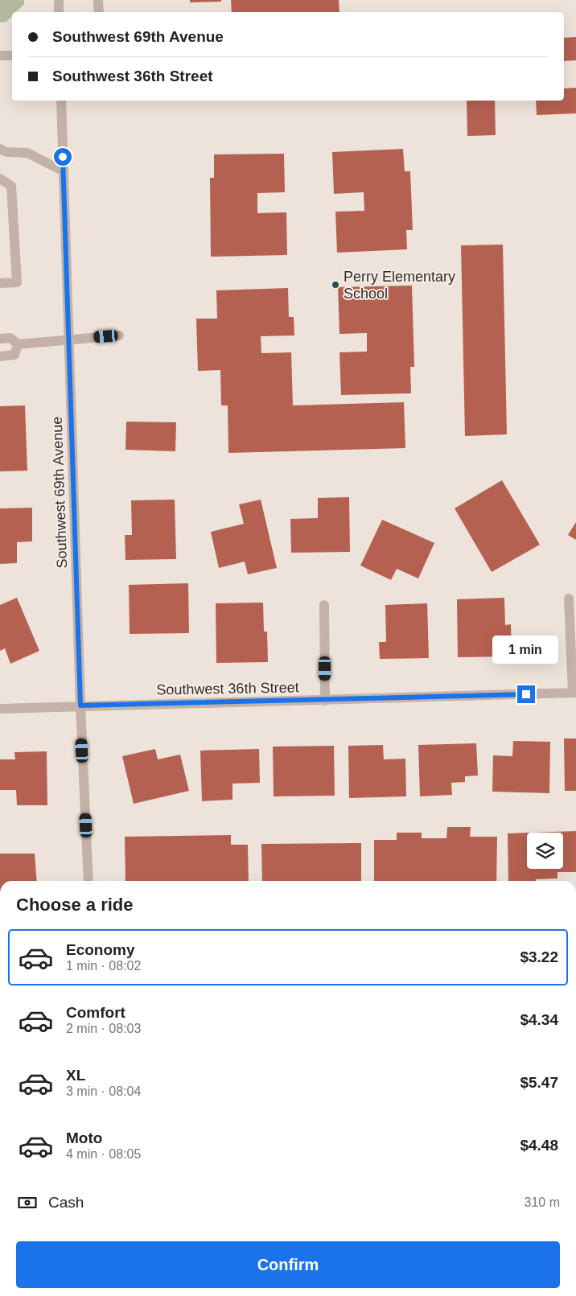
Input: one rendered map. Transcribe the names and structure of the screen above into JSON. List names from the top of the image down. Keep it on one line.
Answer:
{"streets":{"street":["Southwest 69th Avenue","Southwest 36th Street"]},"crossings":[["Southwest 69th Avenue","Southwest 36th Street"]],"places":["Perry Elementary School"],"page":{"banner":["Southwest 69th Avenue","Southwest 36th Street"],"bubble":"1 min","heading":"Choose a ride","list":[{"name":"Economy","note":"1 min · 08:02","value":"$3.22"},{"name":"Comfort","note":"2 min · 08:03","value":"$4.34"},{"name":"XL","note":"3 min · 08:04","value":"$5.47"},{"name":"Moto","note":"4 min · 08:05","value":"$4.48"}],"pay":["Cash","310 m"],"buttons":"Confirm"}}
